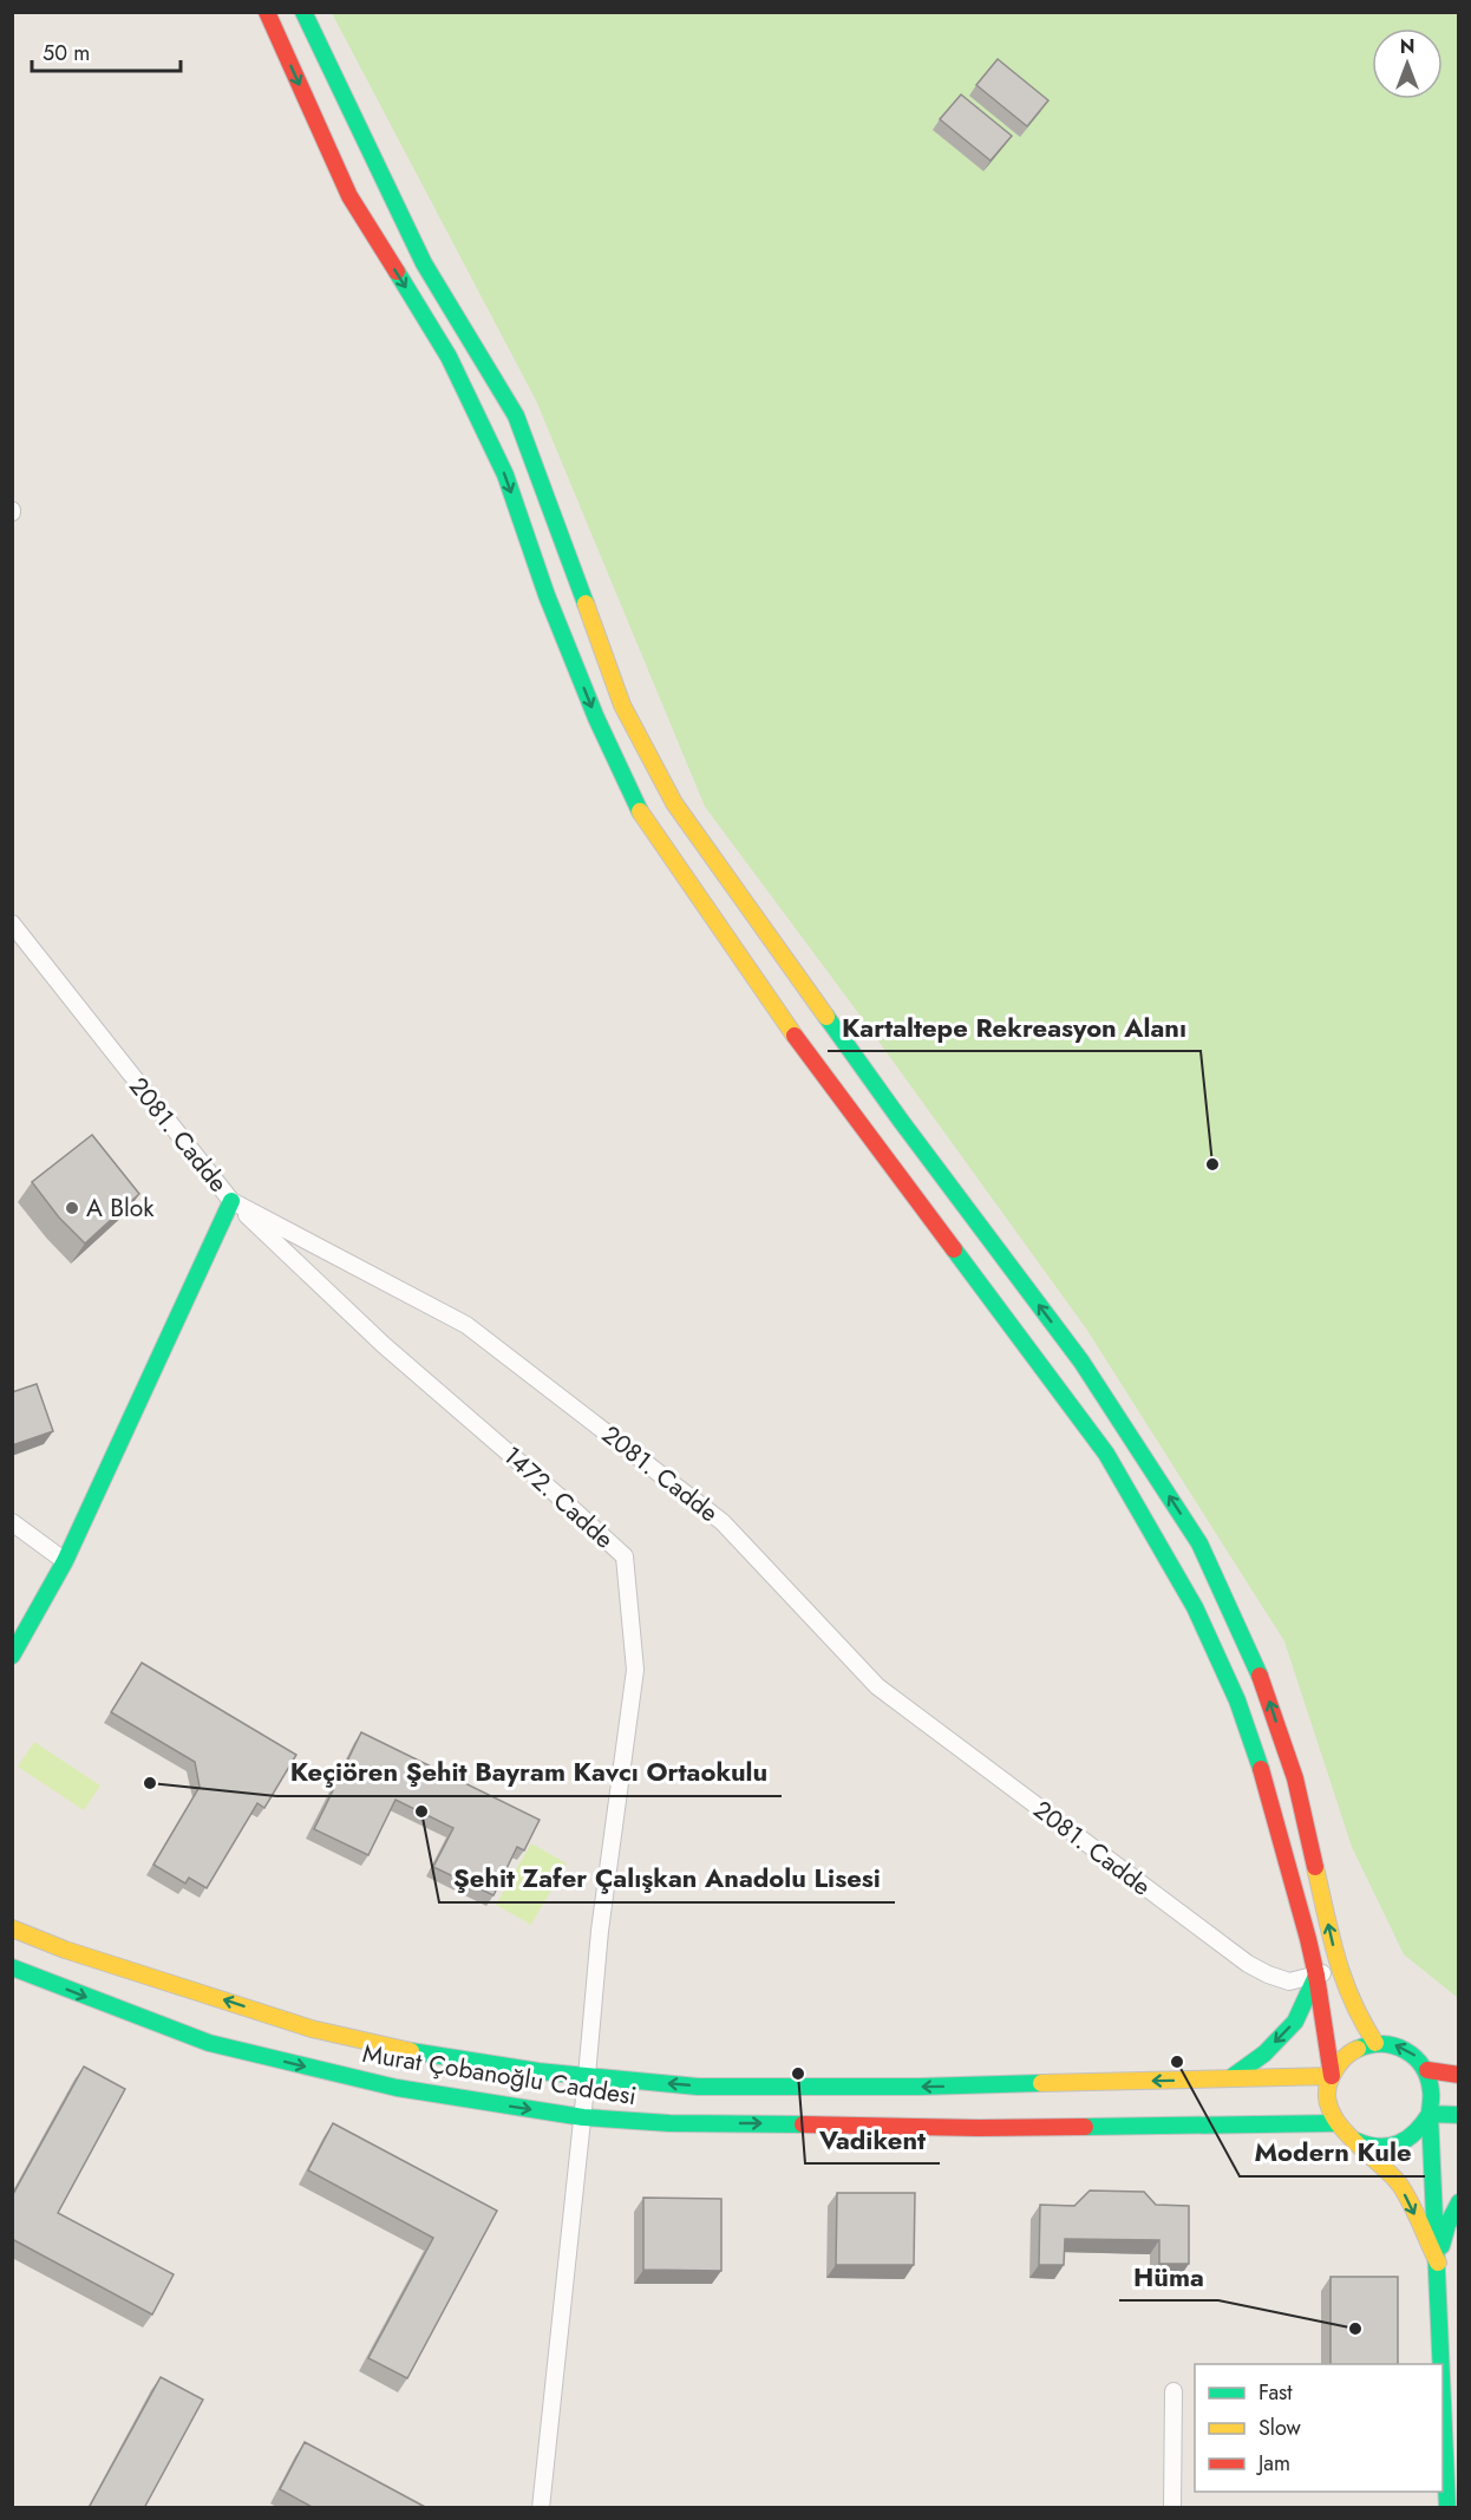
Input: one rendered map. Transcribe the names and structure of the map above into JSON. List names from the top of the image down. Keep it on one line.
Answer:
{"streets":{"main road":["Murat Çobanoğlu Caddesi"],"street":["2081. Cadde","1472. Cadde"]},"crossings":[["2081. Cadde","1472. Cadde"],["1472. Cadde","Murat Çobanoğlu Caddesi"]],"places":["Kartaltepe Rekreasyon Alanı","A Blok","Keçiören Şehit Bayram Kavcı Ortaokulu","Şehit Zafer Çalışkan Anadolu Lisesi","Modern Kule","Vadikent","Hüma"],"legend":["Fast","Slow","Jam"],"scale_bar":"50 m","north":"top"}
